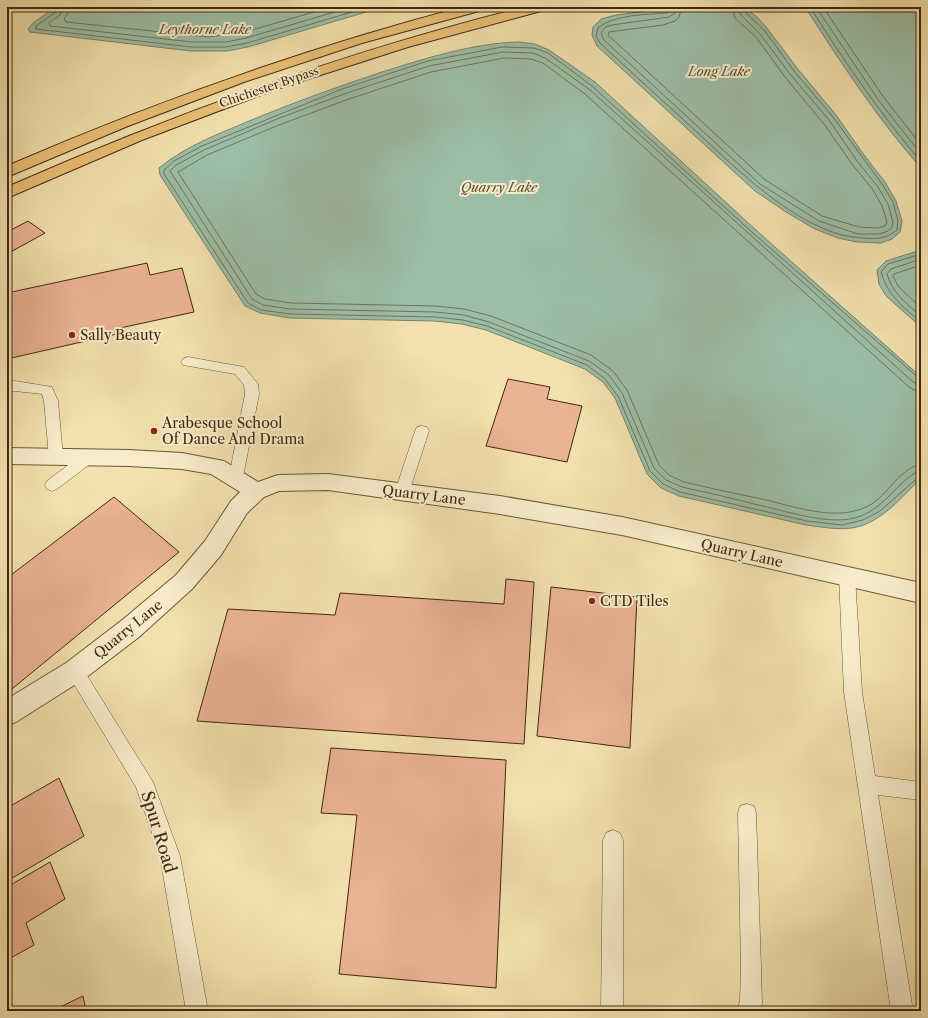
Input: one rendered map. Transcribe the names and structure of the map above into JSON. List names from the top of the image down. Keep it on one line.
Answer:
{"streets":{"highway":["Chichester Bypass"],"street":["Quarry Lane"],"lane":["Spur Road"]},"crossings":[["Quarry Lane","Spur Road"]],"water":["Leythorne Lake","Long Lake","Quarry Lake"],"places":["Sally Beauty","Arabesque School Of Dance And Drama","CTD Tiles"]}
